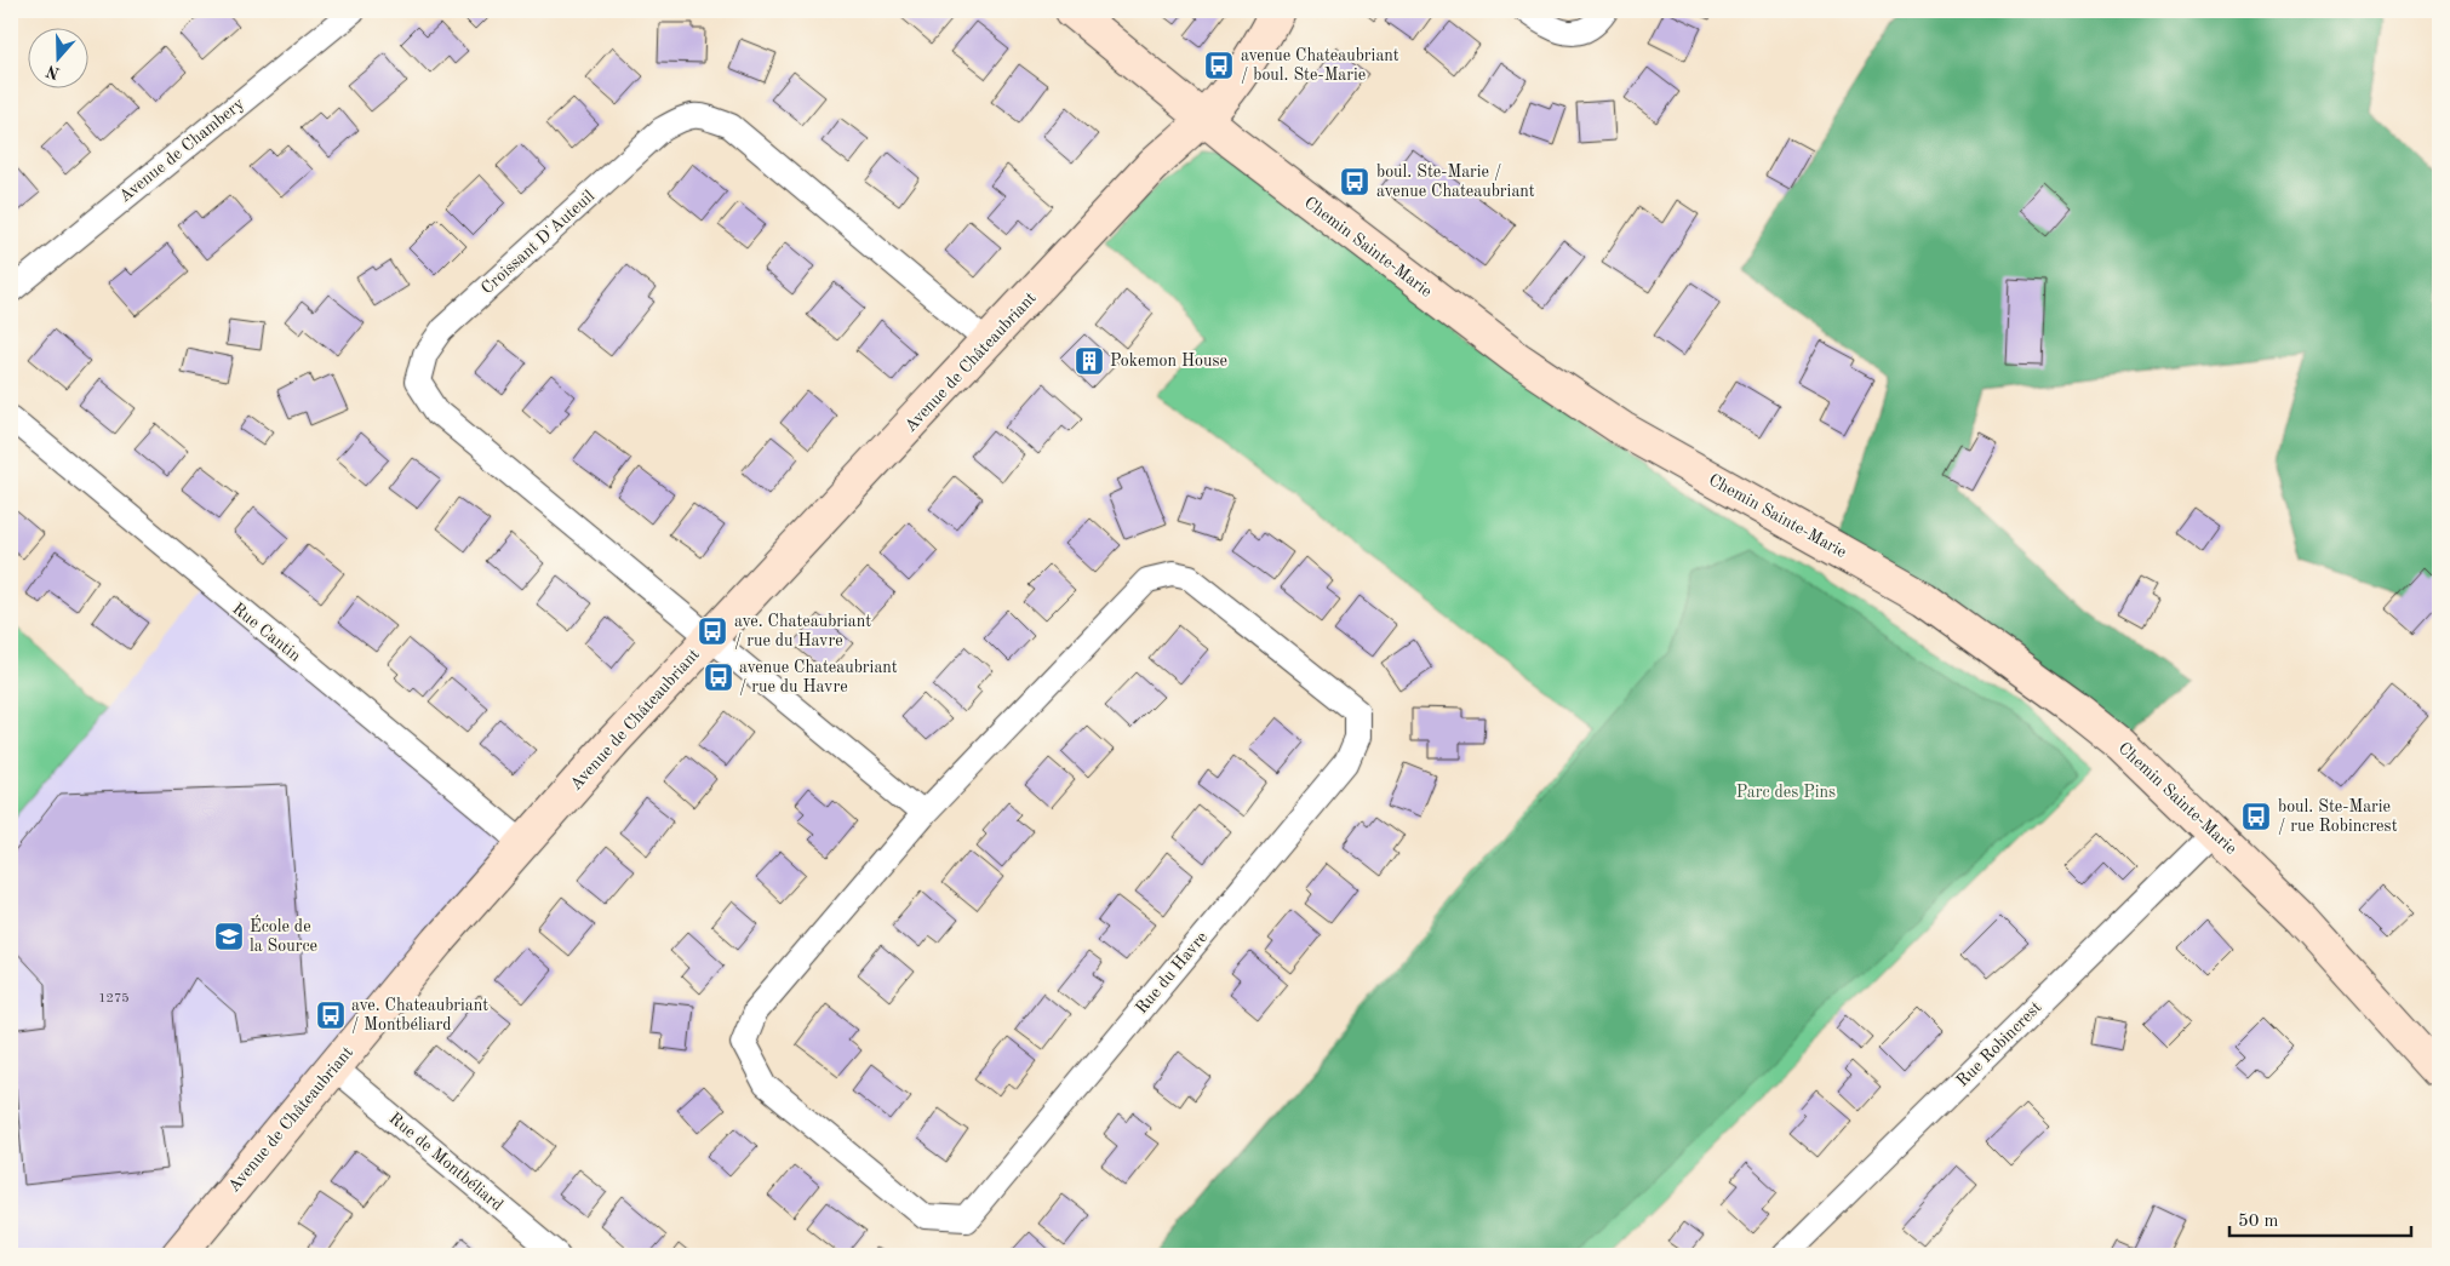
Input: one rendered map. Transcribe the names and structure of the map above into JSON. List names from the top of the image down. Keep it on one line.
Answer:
{"streets":{"street":["Avenue de Chambery","Croissant D'Auteuil","Chemin Sainte-Marie","Avenue de Châteaubriant","Rue Cantin","Rue du Havre","Rue Robincrest","Rue de Montbéliard"]},"crossings":[["Croissant D'Auteuil","Avenue de Châteaubriant"],["Chemin Sainte-Marie","Avenue de Châteaubriant"],["Chemin Sainte-Marie","Rue Robincrest"],["Avenue de Châteaubriant","Rue Cantin"],["Avenue de Châteaubriant","Rue de Montbéliard"]],"parks":["Parc des Pins"],"places":{"bus stop":["avenue Chateaubriant / boul. Ste-Marie","boul. Ste-Marie / avenue Chateaubriant","ave. Chateaubriant / rue du Havre","avenue Chateaubriant / rue du Havre","boul. Ste-Marie / rue Robincrest","ave. Chateaubriant / Montbéliard"],"building":["Pokemon House"],"school or university":["École de la Source"]},"house_numbers":["1275"],"scale_bar":"50 m","north":"bottom"}
